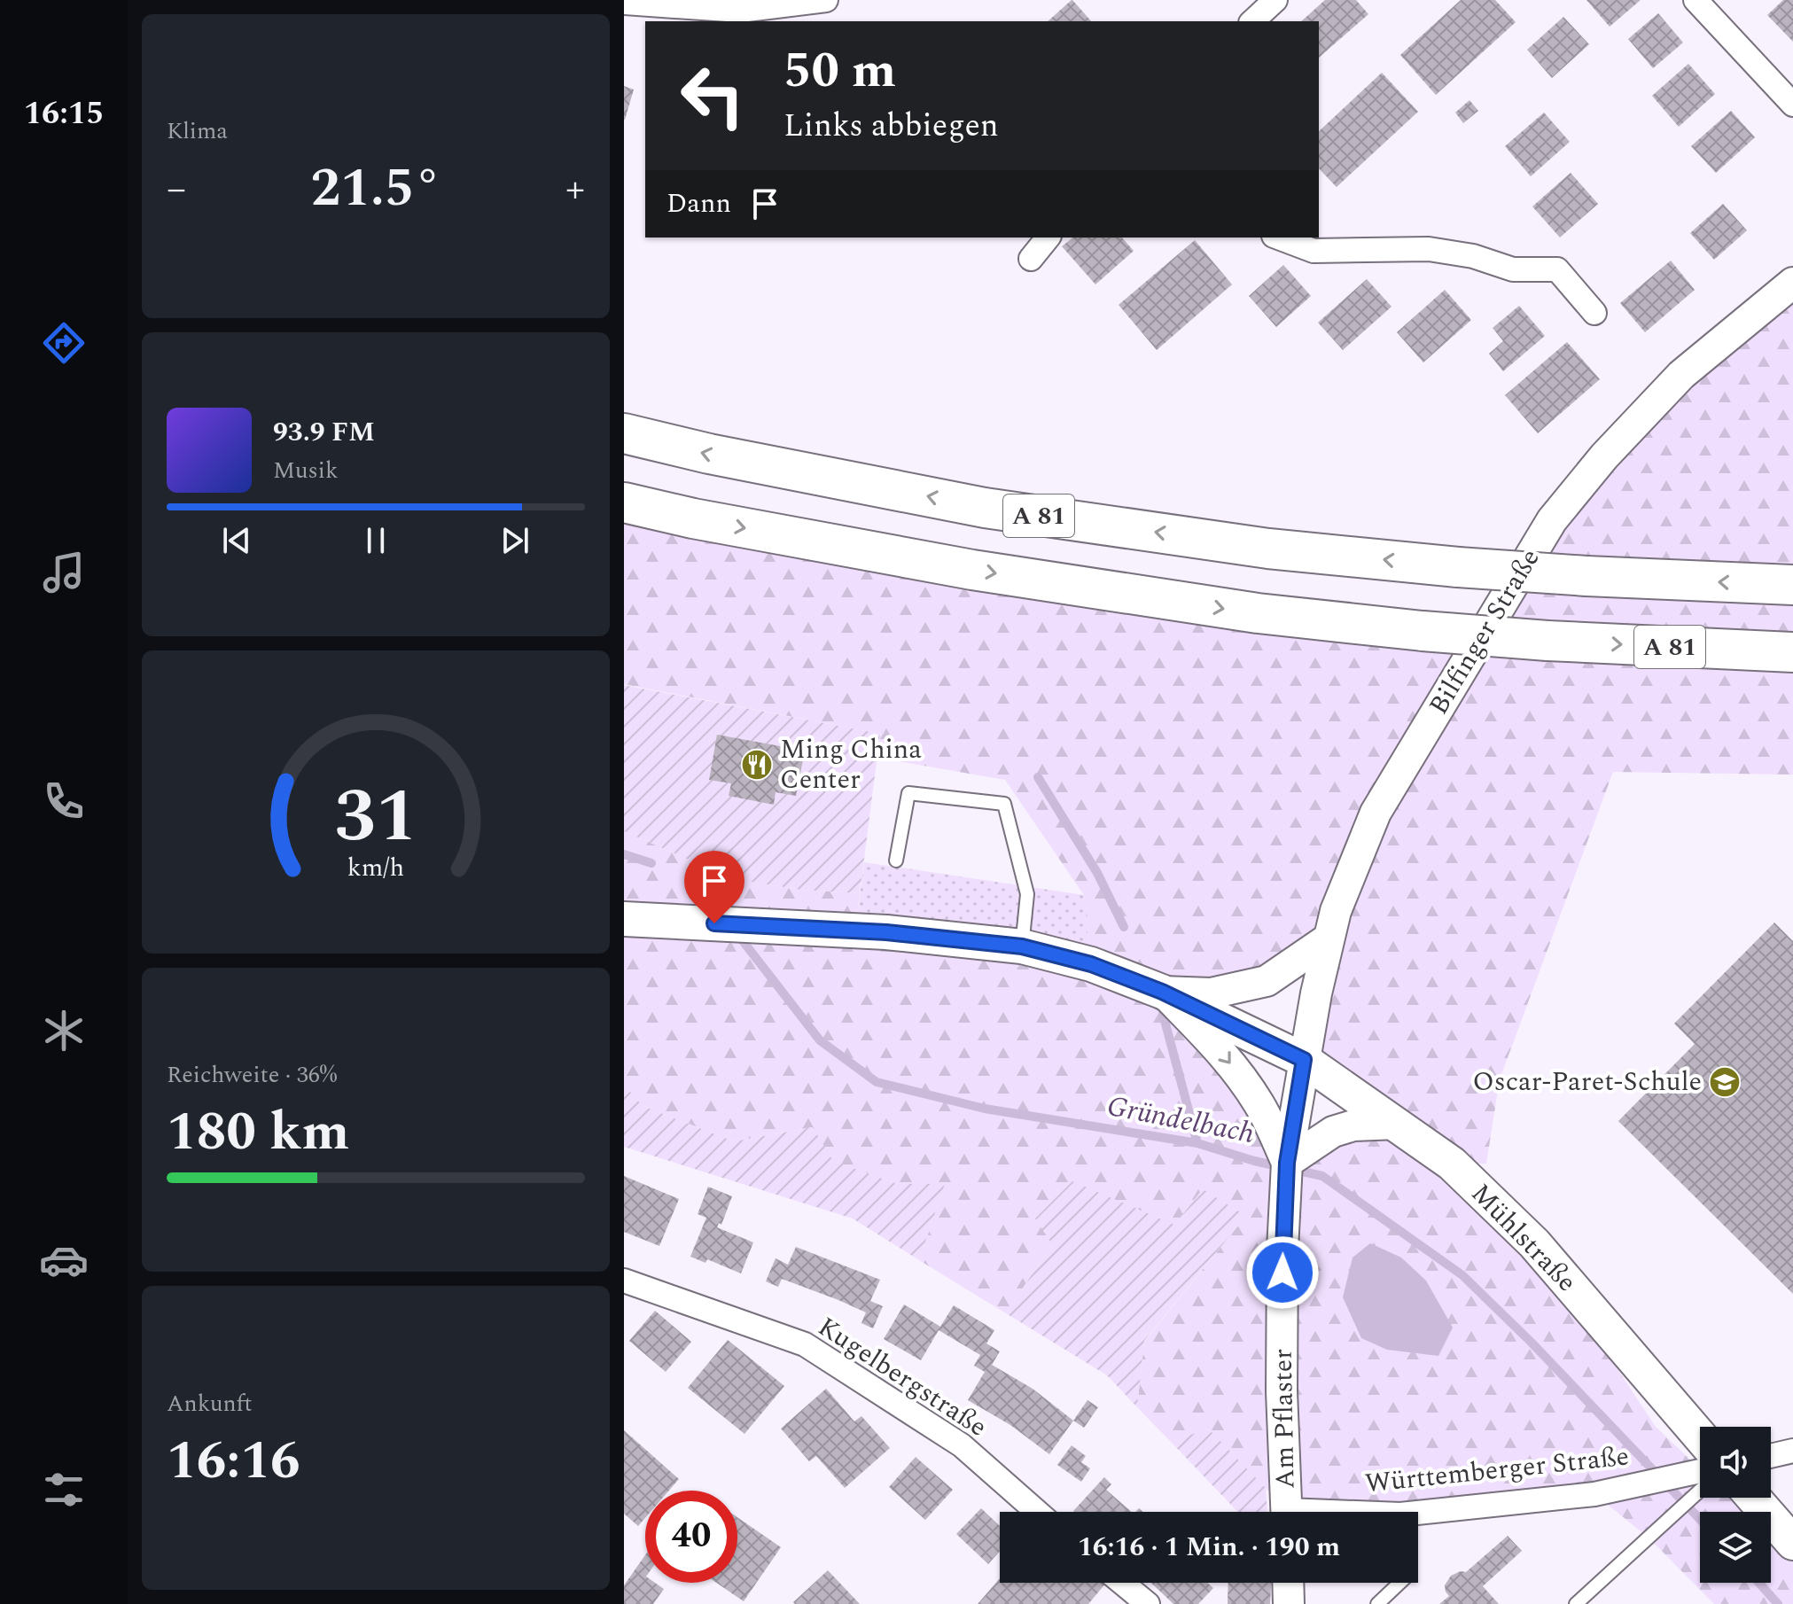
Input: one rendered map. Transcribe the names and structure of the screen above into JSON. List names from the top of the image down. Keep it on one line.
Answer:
{"streets":{"highway":["A 81"],"main road":["Mühlstraße"],"street":["Bilfinger Straße","Kugelbergstraße","Am Pflaster","Württemberger Straße"]},"crossings":[["Bilfinger Straße","Mühlstraße"],["Bilfinger Straße","Am Pflaster"],["Mühlstraße","Am Pflaster"]],"water":["Gründelbach"],"places":{"restaurant":["Ming China Center"],"school or university":["Oscar-Paret-Schule"]},"page":{"tabs":"16:15","tile":["Klima",["Reichweite · 36%","180 km"],["Ankunft","16:16"]],"turn":["50 m","Links abbiegen"],"heat":["−","21.5°","+"],"then":"Dann","song":["93.9 FM","Musik"],"limit":"40","trip":"16:16 · 1 Min. · 190 m","gauge":["31","km/h"]}}
